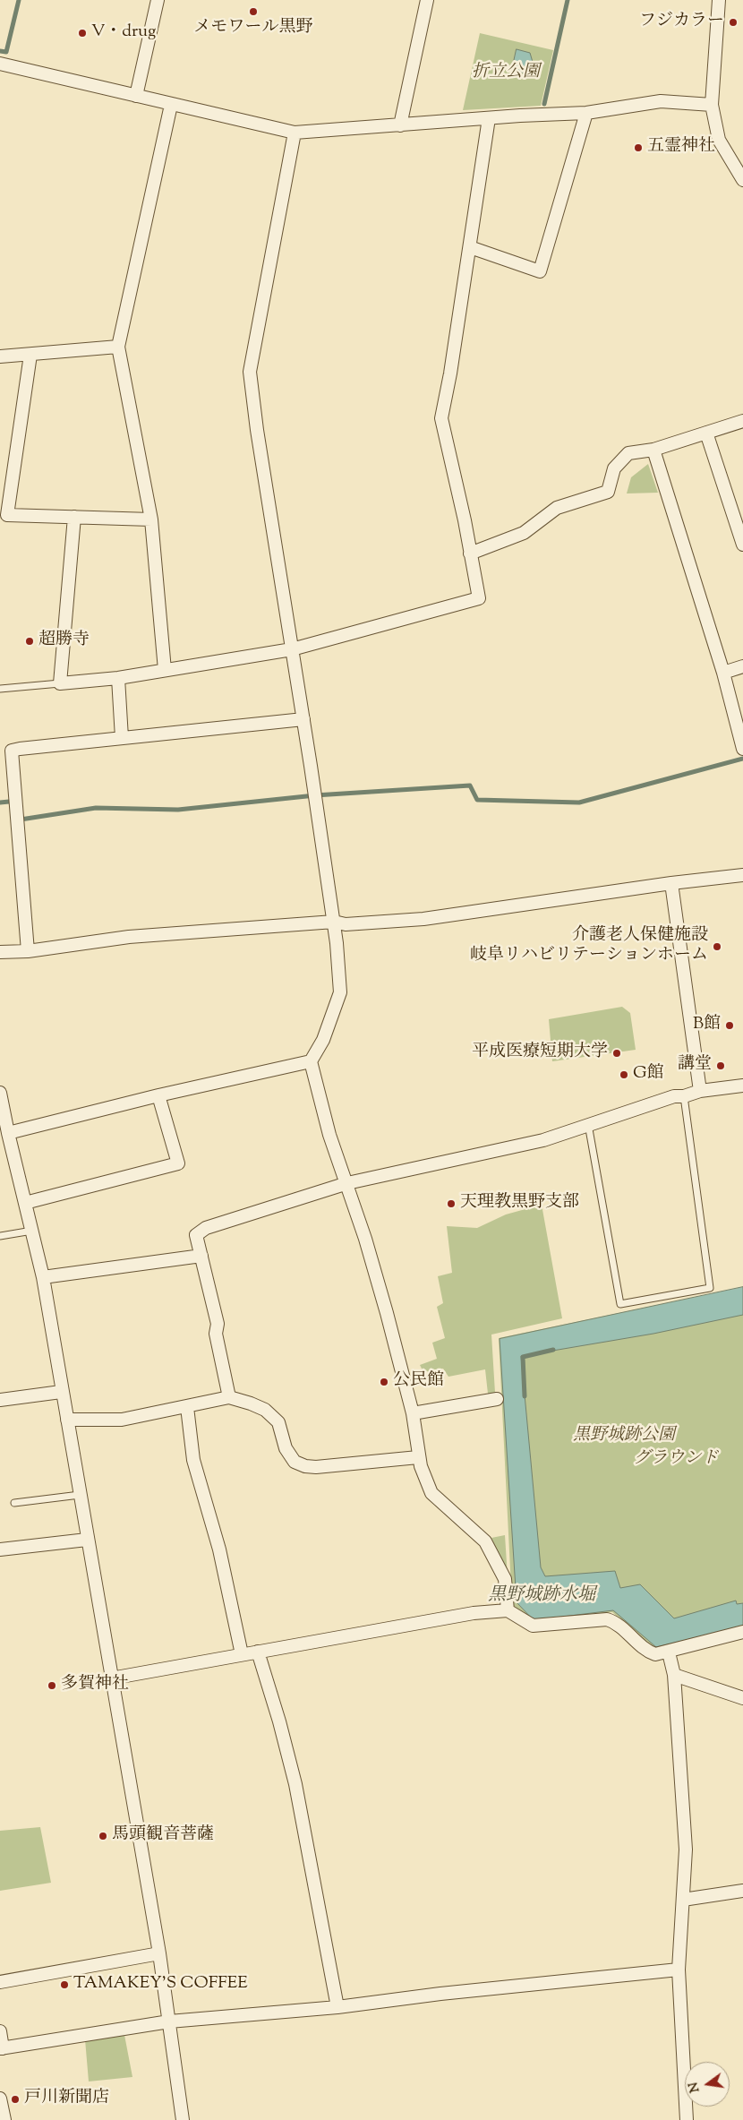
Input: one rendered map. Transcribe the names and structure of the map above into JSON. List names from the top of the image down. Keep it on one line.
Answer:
{"water":["黒野城跡水堀"],"parks":["折立公園","黒野城跡公園","グラウンド"],"places":["メモワール黒野","フジカラー","V・drug","五霊神社","超勝寺","介護老人保健施設 岐阜リハビリテーションホーム","B館","平成医療短期大学","講堂","G館","天理教黒野支部","公民館","多賀神社","馬頭観音菩薩","TAMAKEY'S COFFEE","戸川新聞店"],"north":"left"}
